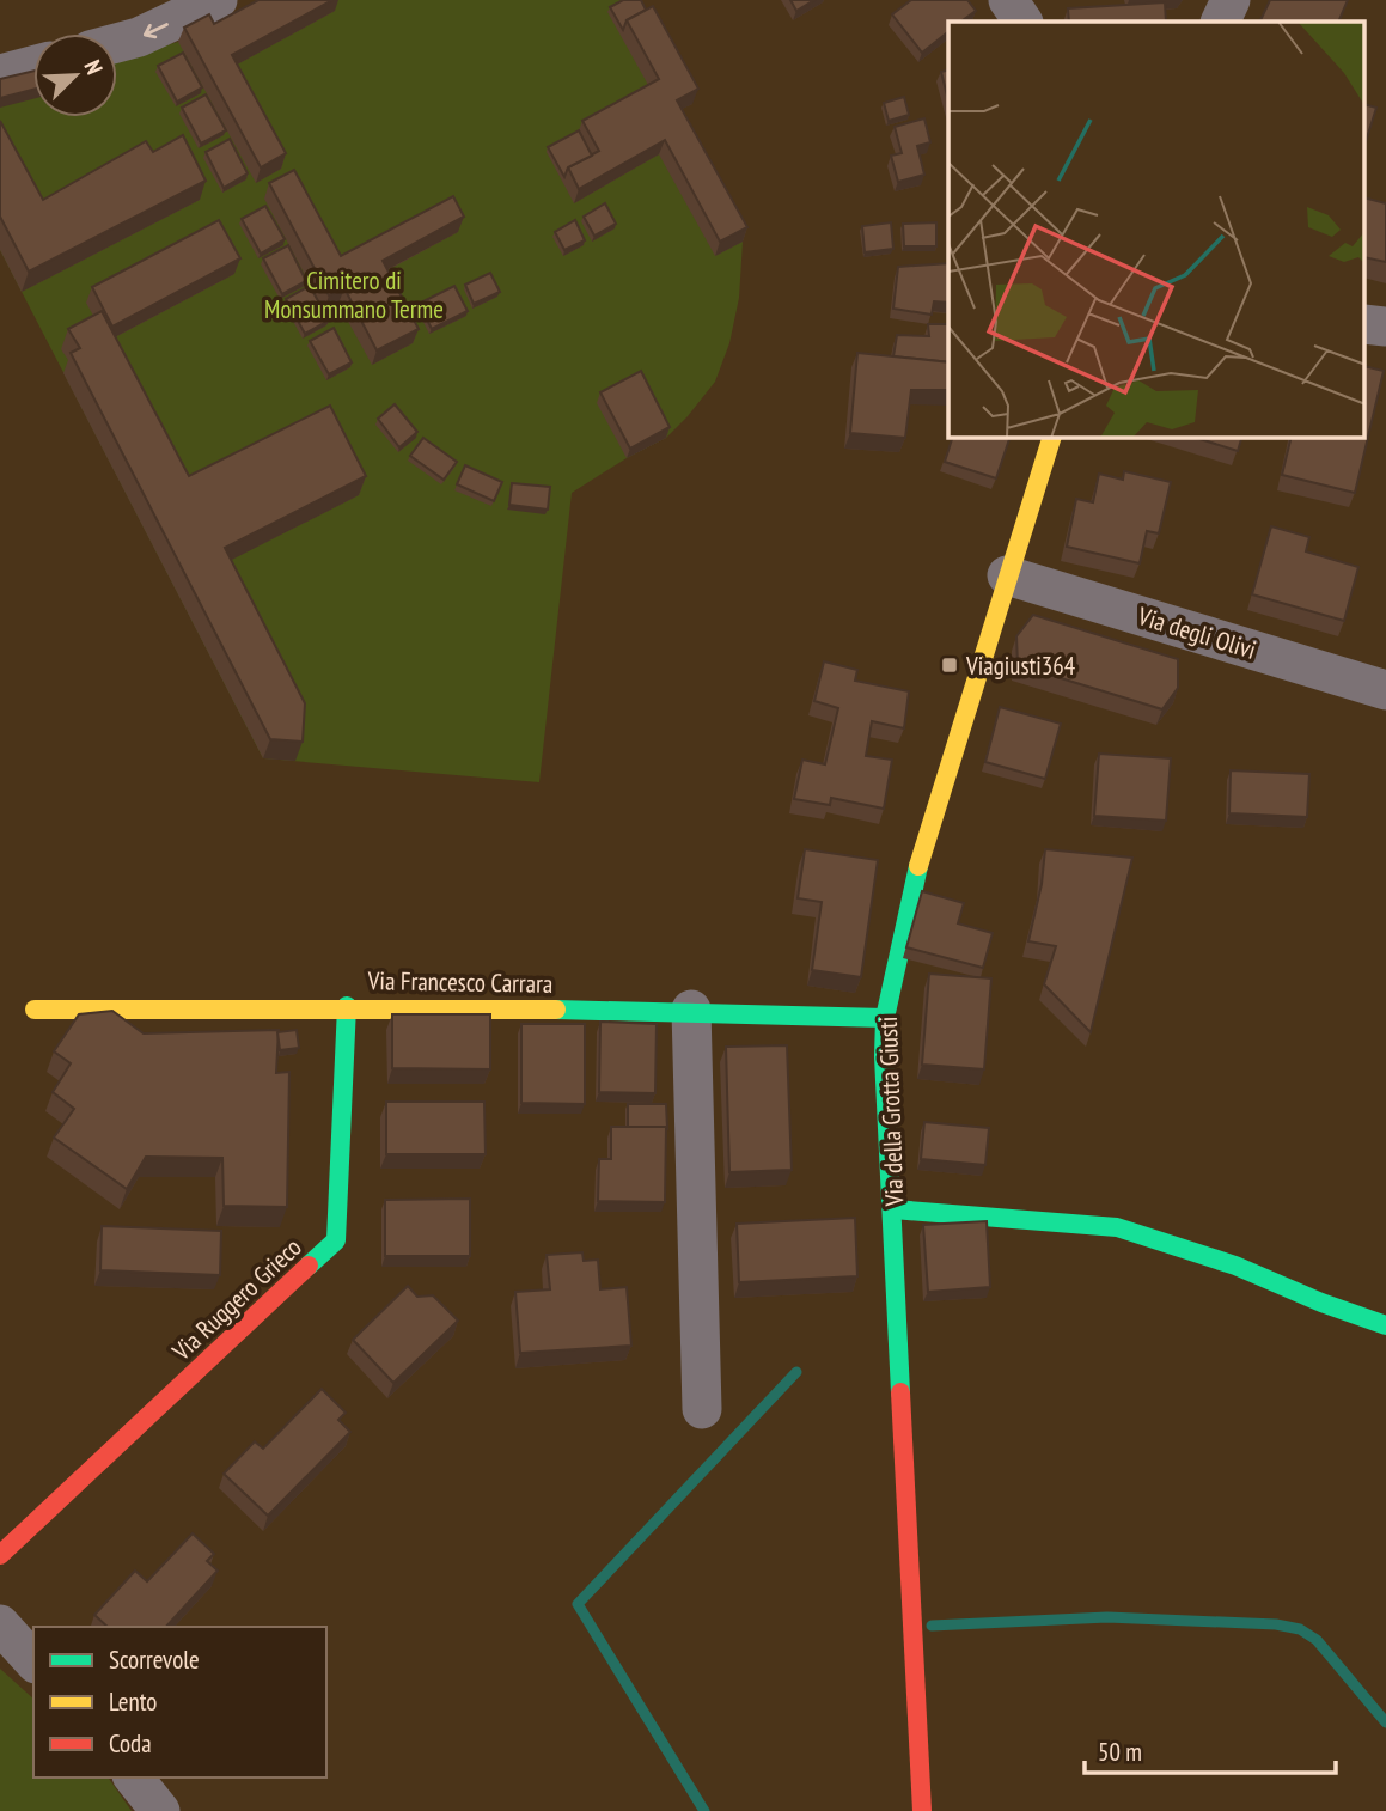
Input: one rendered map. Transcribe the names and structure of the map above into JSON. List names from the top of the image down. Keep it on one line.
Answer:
{"streets":{"street":["Via degli Olivi","Via Francesco Carrara","Via della Grotta Giusti","Via Ruggero Grieco"]},"crossings":[["Via degli Olivi","Via della Grotta Giusti"],["Via Francesco Carrara","Via della Grotta Giusti"],["Via Francesco Carrara","Via Ruggero Grieco"]],"parks":["Cimitero di Monsummano Terme"],"places":{"transit":["Viagiusti364"]},"legend":["Scorrevole","Lento","Coda"],"scale_bar":"50 m","north":"top right"}
